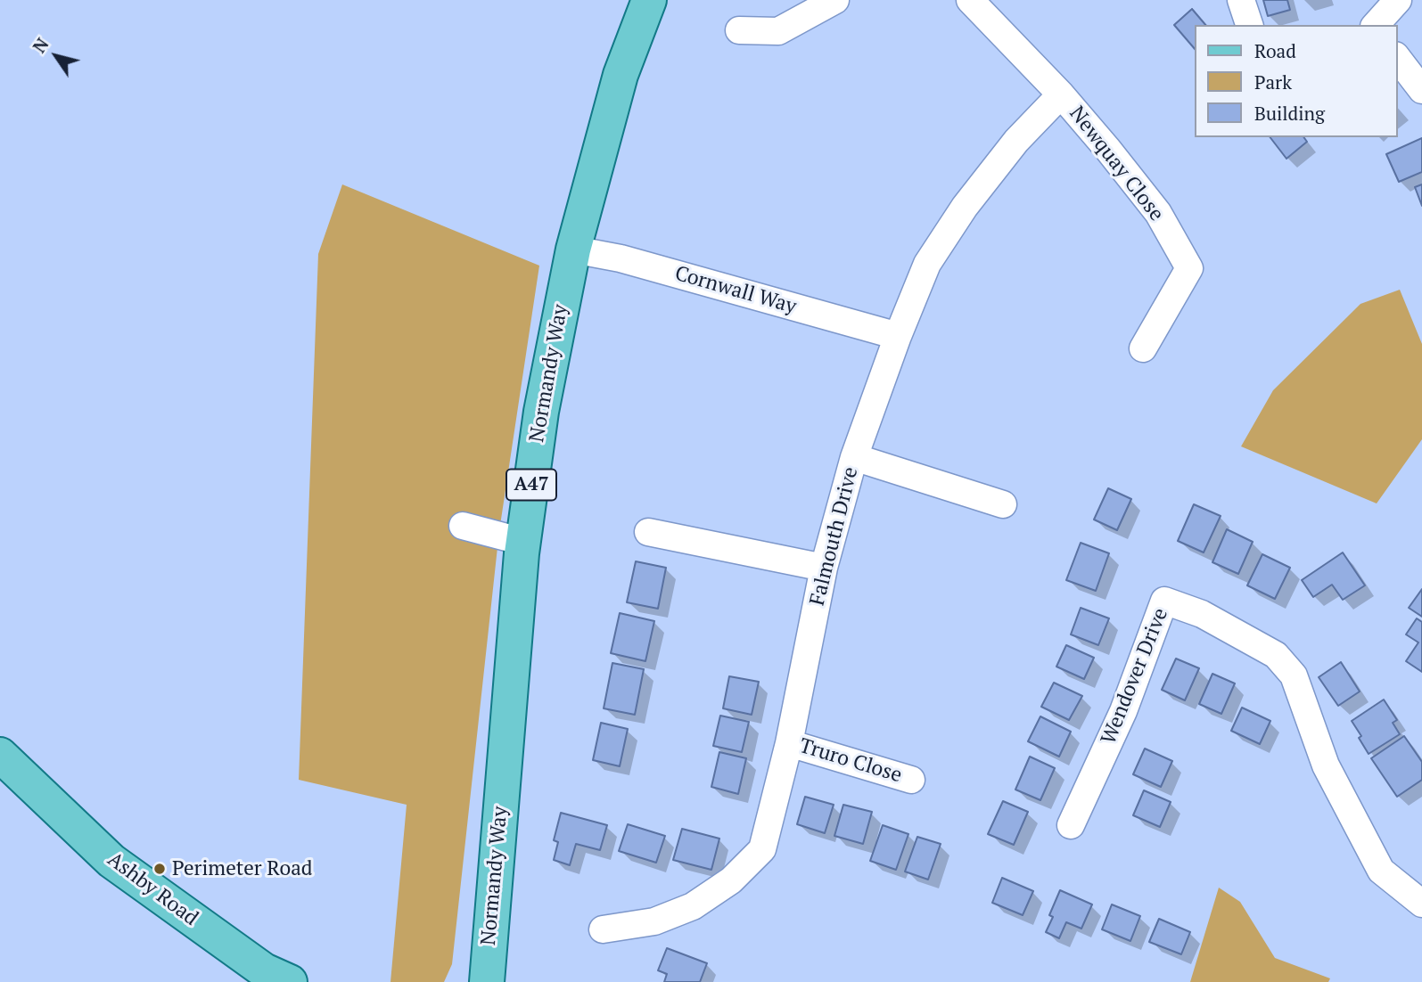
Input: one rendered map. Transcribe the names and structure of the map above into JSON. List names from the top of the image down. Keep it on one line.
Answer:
{"streets":{"main road":["Normandy Way","A47","Ashby Road"],"street":["Newquay Close","Cornwall Way","Falmouth Drive","Wendover Drive","Truro Close"]},"crossings":[["Newquay Close","Falmouth Drive"],["Cornwall Way","Normandy Way"],["Cornwall Way","Falmouth Drive"],["Falmouth Drive","Truro Close"]],"places":["Perimeter Road"],"legend":["Road","Park","Building"],"north":"top left"}
